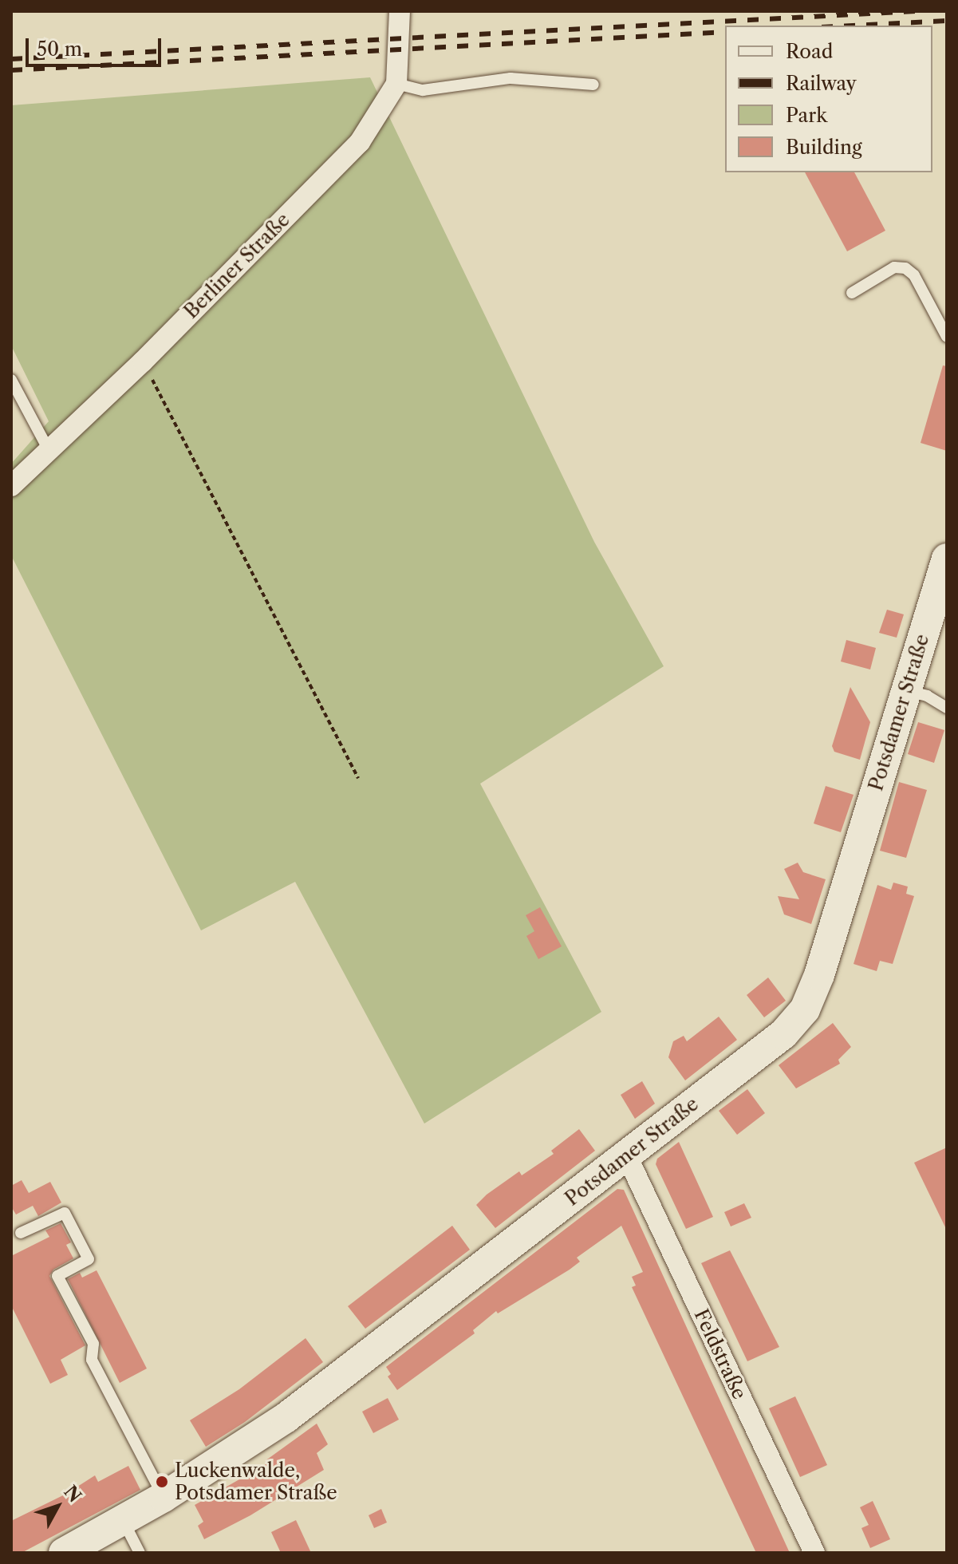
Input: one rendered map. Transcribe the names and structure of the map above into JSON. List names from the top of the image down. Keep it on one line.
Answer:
{"streets":{"street":["Berliner Straße","Potsdamer Straße","Feldstraße"]},"crossings":[["Potsdamer Straße","Feldstraße"]],"places":["Luckenwalde, Potsdamer Straße"],"legend":["Road","Railway","Park","Building"],"scale_bar":"50 m","north":"top right"}
